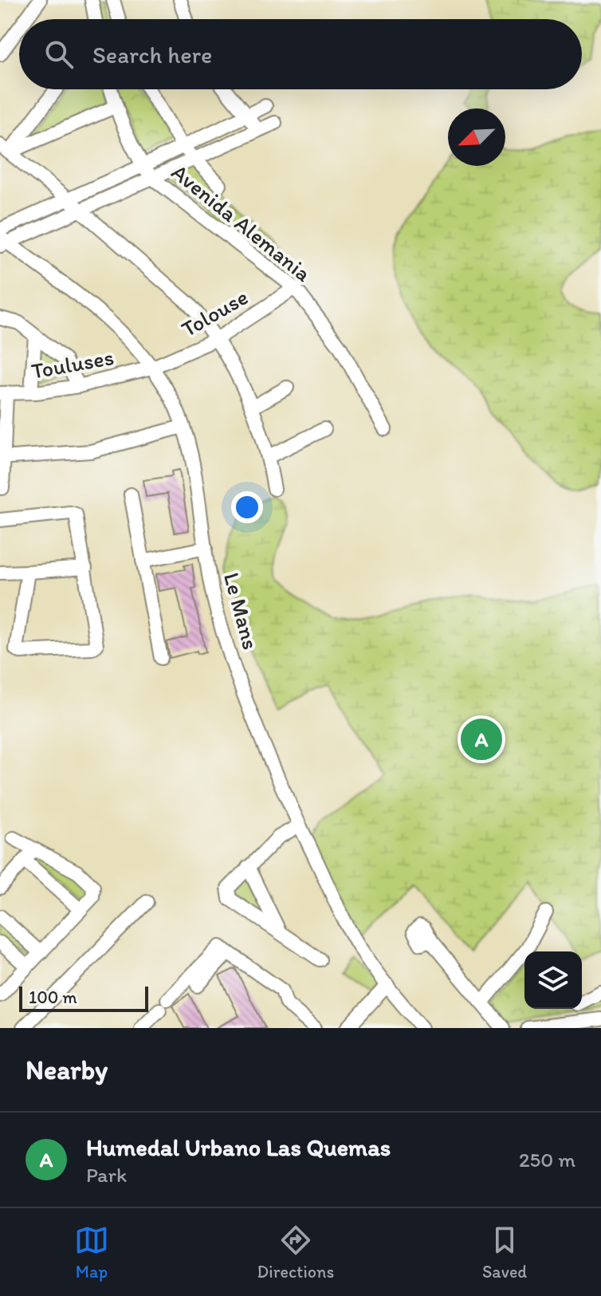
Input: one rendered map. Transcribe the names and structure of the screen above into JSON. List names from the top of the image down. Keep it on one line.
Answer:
{"streets":{"street":["Avenida Alemania","Tolouse","Touluses","Le Mans"]},"crossings":[["Avenida Alemania","Tolouse"],["Tolouse","Touluses"],["Tolouse","Le Mans"],["Touluses","Le Mans"]],"scale_bar":"100 m","north":"bottom left","page":{"search":"Search here","pins":"A","scale":"100 m","heading":"Nearby","list":[{"mark":"A","name":"Humedal Urbano Las Quemas","note":"Park","value":"250 m"}],"nav":["Map","Directions","Saved"]}}
